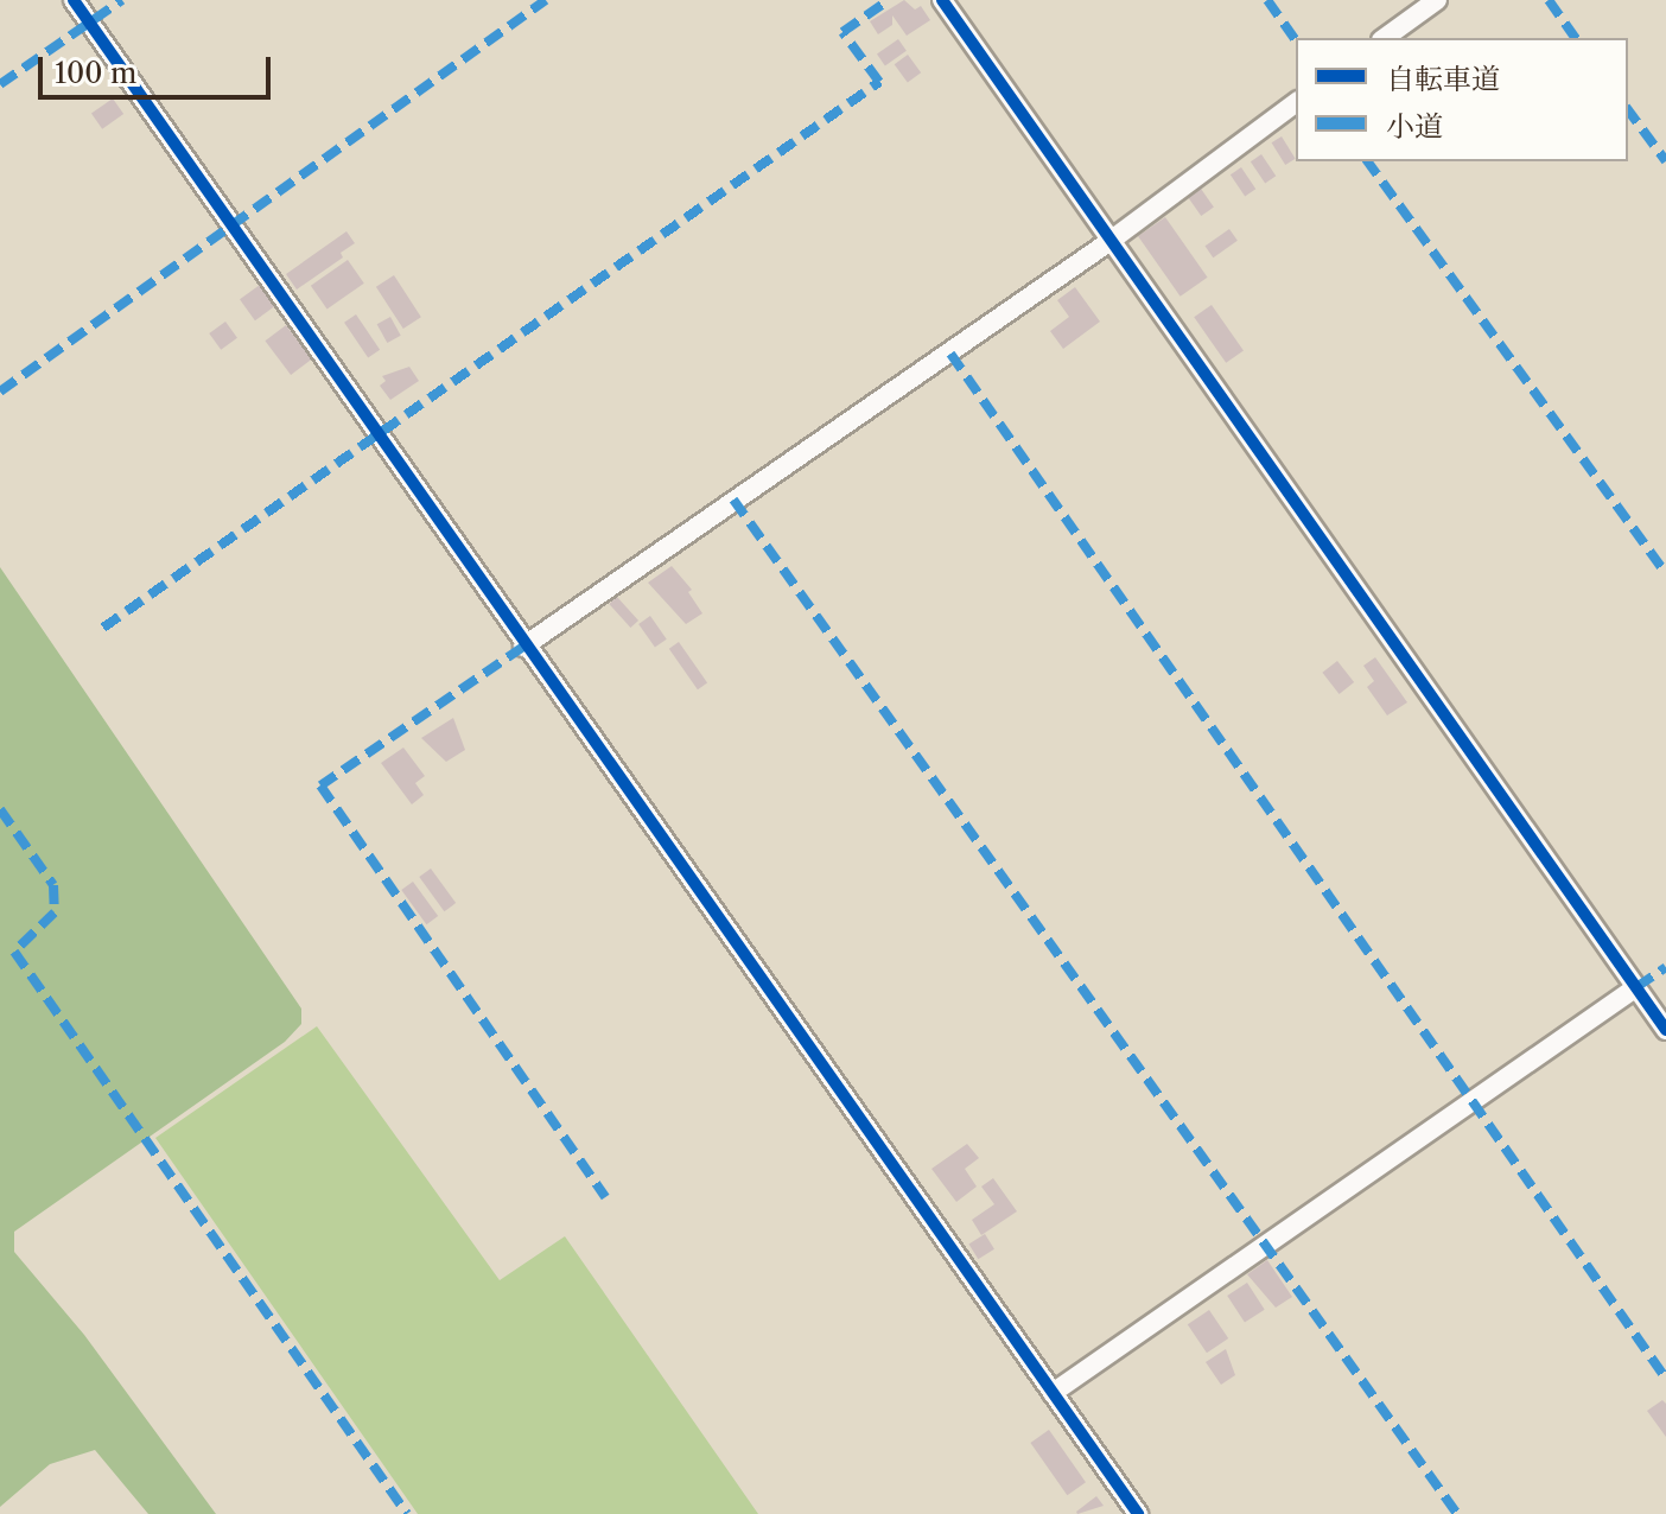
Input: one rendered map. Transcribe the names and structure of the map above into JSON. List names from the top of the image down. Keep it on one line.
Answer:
{"legend":["自転車道","小道"],"scale_bar":"100 m"}
